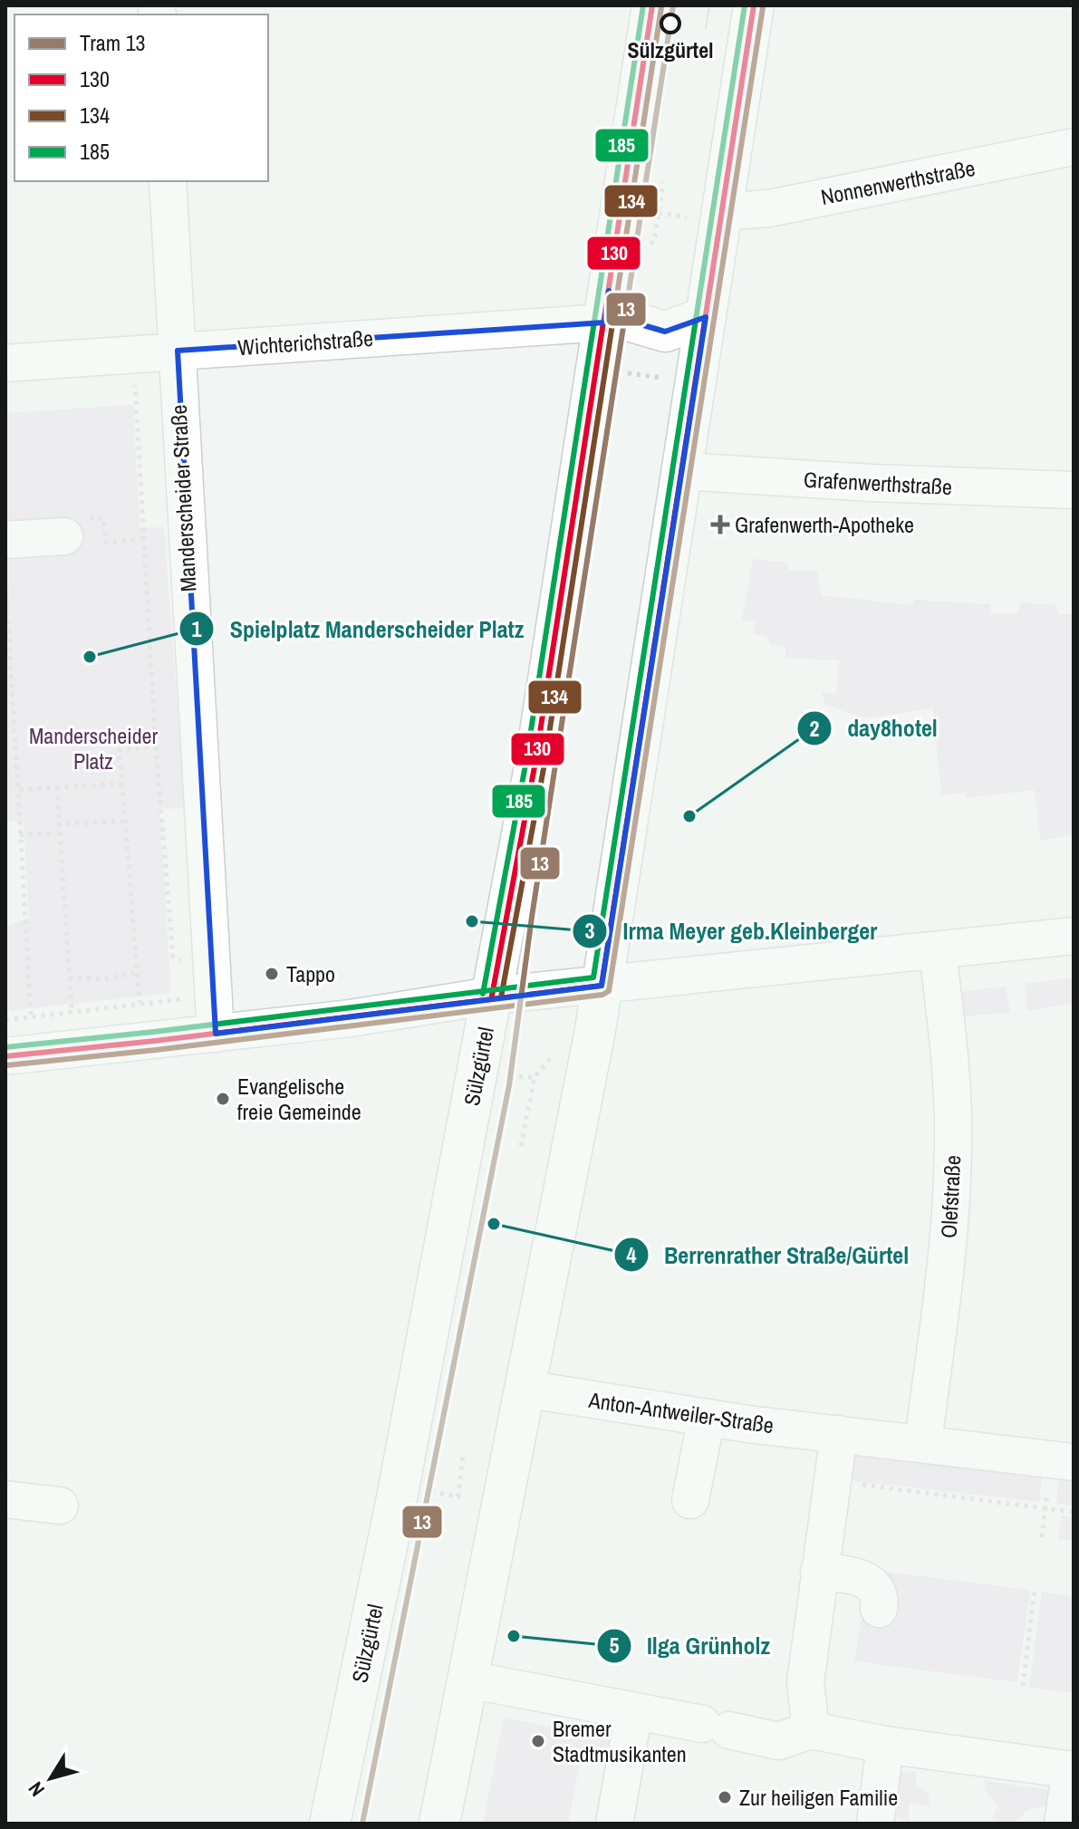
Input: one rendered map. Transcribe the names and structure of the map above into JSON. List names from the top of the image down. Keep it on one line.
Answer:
{"streets":{"main road":["Sülzgürtel"],"street":["Nonnenwerthstraße","Wichterichstraße","Grafenwerthstraße","Manderscheider Straße","Olefstraße","Anton-Antweiler-Straße"]},"crossings":[["Wichterichstraße","Manderscheider Straße"],["Wichterichstraße","Sülzgürtel"],["Olefstraße","Anton-Antweiler-Straße"]],"parks":["Manderscheider Platz"],"places":{"other":["Sülzgürtel","Spielplatz Manderscheider Platz","day8hotel","Irma Meyer geb.Kleinberger","Tappo","Evangelische freie Gemeinde","Berrenrather Straße/Gürtel","Ilga Grünholz","Bremer Stadtmusikanten","Zur heiligen Familie"],"health":["Grafenwerth-Apotheke"]},"lines":["tram line 13","transit line 130","transit line 185","transit line 134"],"legend":["Tram 13","130","134","185"],"north":"bottom left"}
